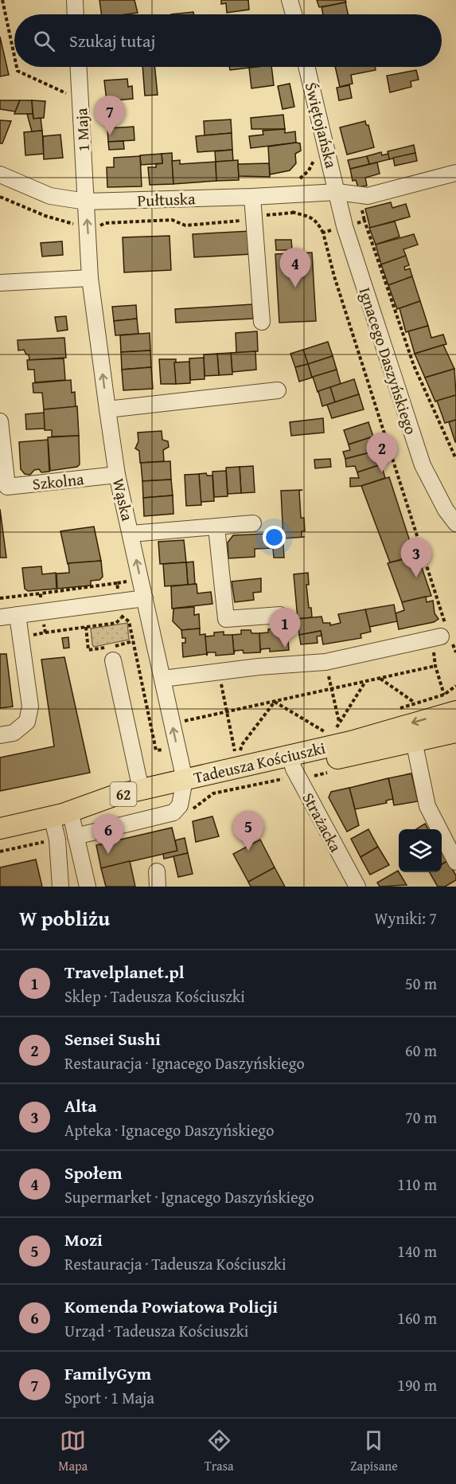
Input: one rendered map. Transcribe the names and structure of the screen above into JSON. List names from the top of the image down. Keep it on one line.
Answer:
{"streets":{"main road":["Tadeusza Kościuszki","62"],"street":["Świętojańska","1 Maja","Pułtuska","Ignacego Daszyńskiego","Szkolna","Wąska","Strażacka"]},"crossings":[["Świętojańska","Pułtuska"],["Świętojańska","Ignacego Daszyńskiego"],["1 Maja","Pułtuska"],["1 Maja","Wąska"],["Pułtuska","Ignacego Daszyńskiego"],["Pułtuska","Wąska"],["Szkolna","Wąska"],["Wąska","Tadeusza Kościuszki"],["Tadeusza Kościuszki","62"],["Tadeusza Kościuszki","Strażacka"]],"one_way":["Wąska"],"page":{"search":"Szukaj tutaj","pins":["7","4","2","3","1","5","6"],"heading":["W pobliżu","Wyniki: 7"],"list":[{"mark":"1","name":"Travelplanet.pl","note":"Sklep · Tadeusza Kościuszki","value":"50 m"},{"mark":"2","name":"Sensei Sushi","note":"Restauracja · Ignacego Daszyńskiego","value":"60 m"},{"mark":"3","name":"Alta","note":"Apteka · Ignacego Daszyńskiego","value":"70 m"},{"mark":"4","name":"Społem","note":"Supermarket · Ignacego Daszyńskiego","value":"110 m"},{"mark":"5","name":"Mozi","note":"Restauracja · Tadeusza Kościuszki","value":"140 m"},{"mark":"6","name":"Komenda Powiatowa Policji","note":"Urząd · Tadeusza Kościuszki","value":"160 m"},{"mark":"7","name":"FamilyGym","note":"Sport · 1 Maja","value":"190 m"}],"nav":["Mapa","Trasa","Zapisane"]}}
